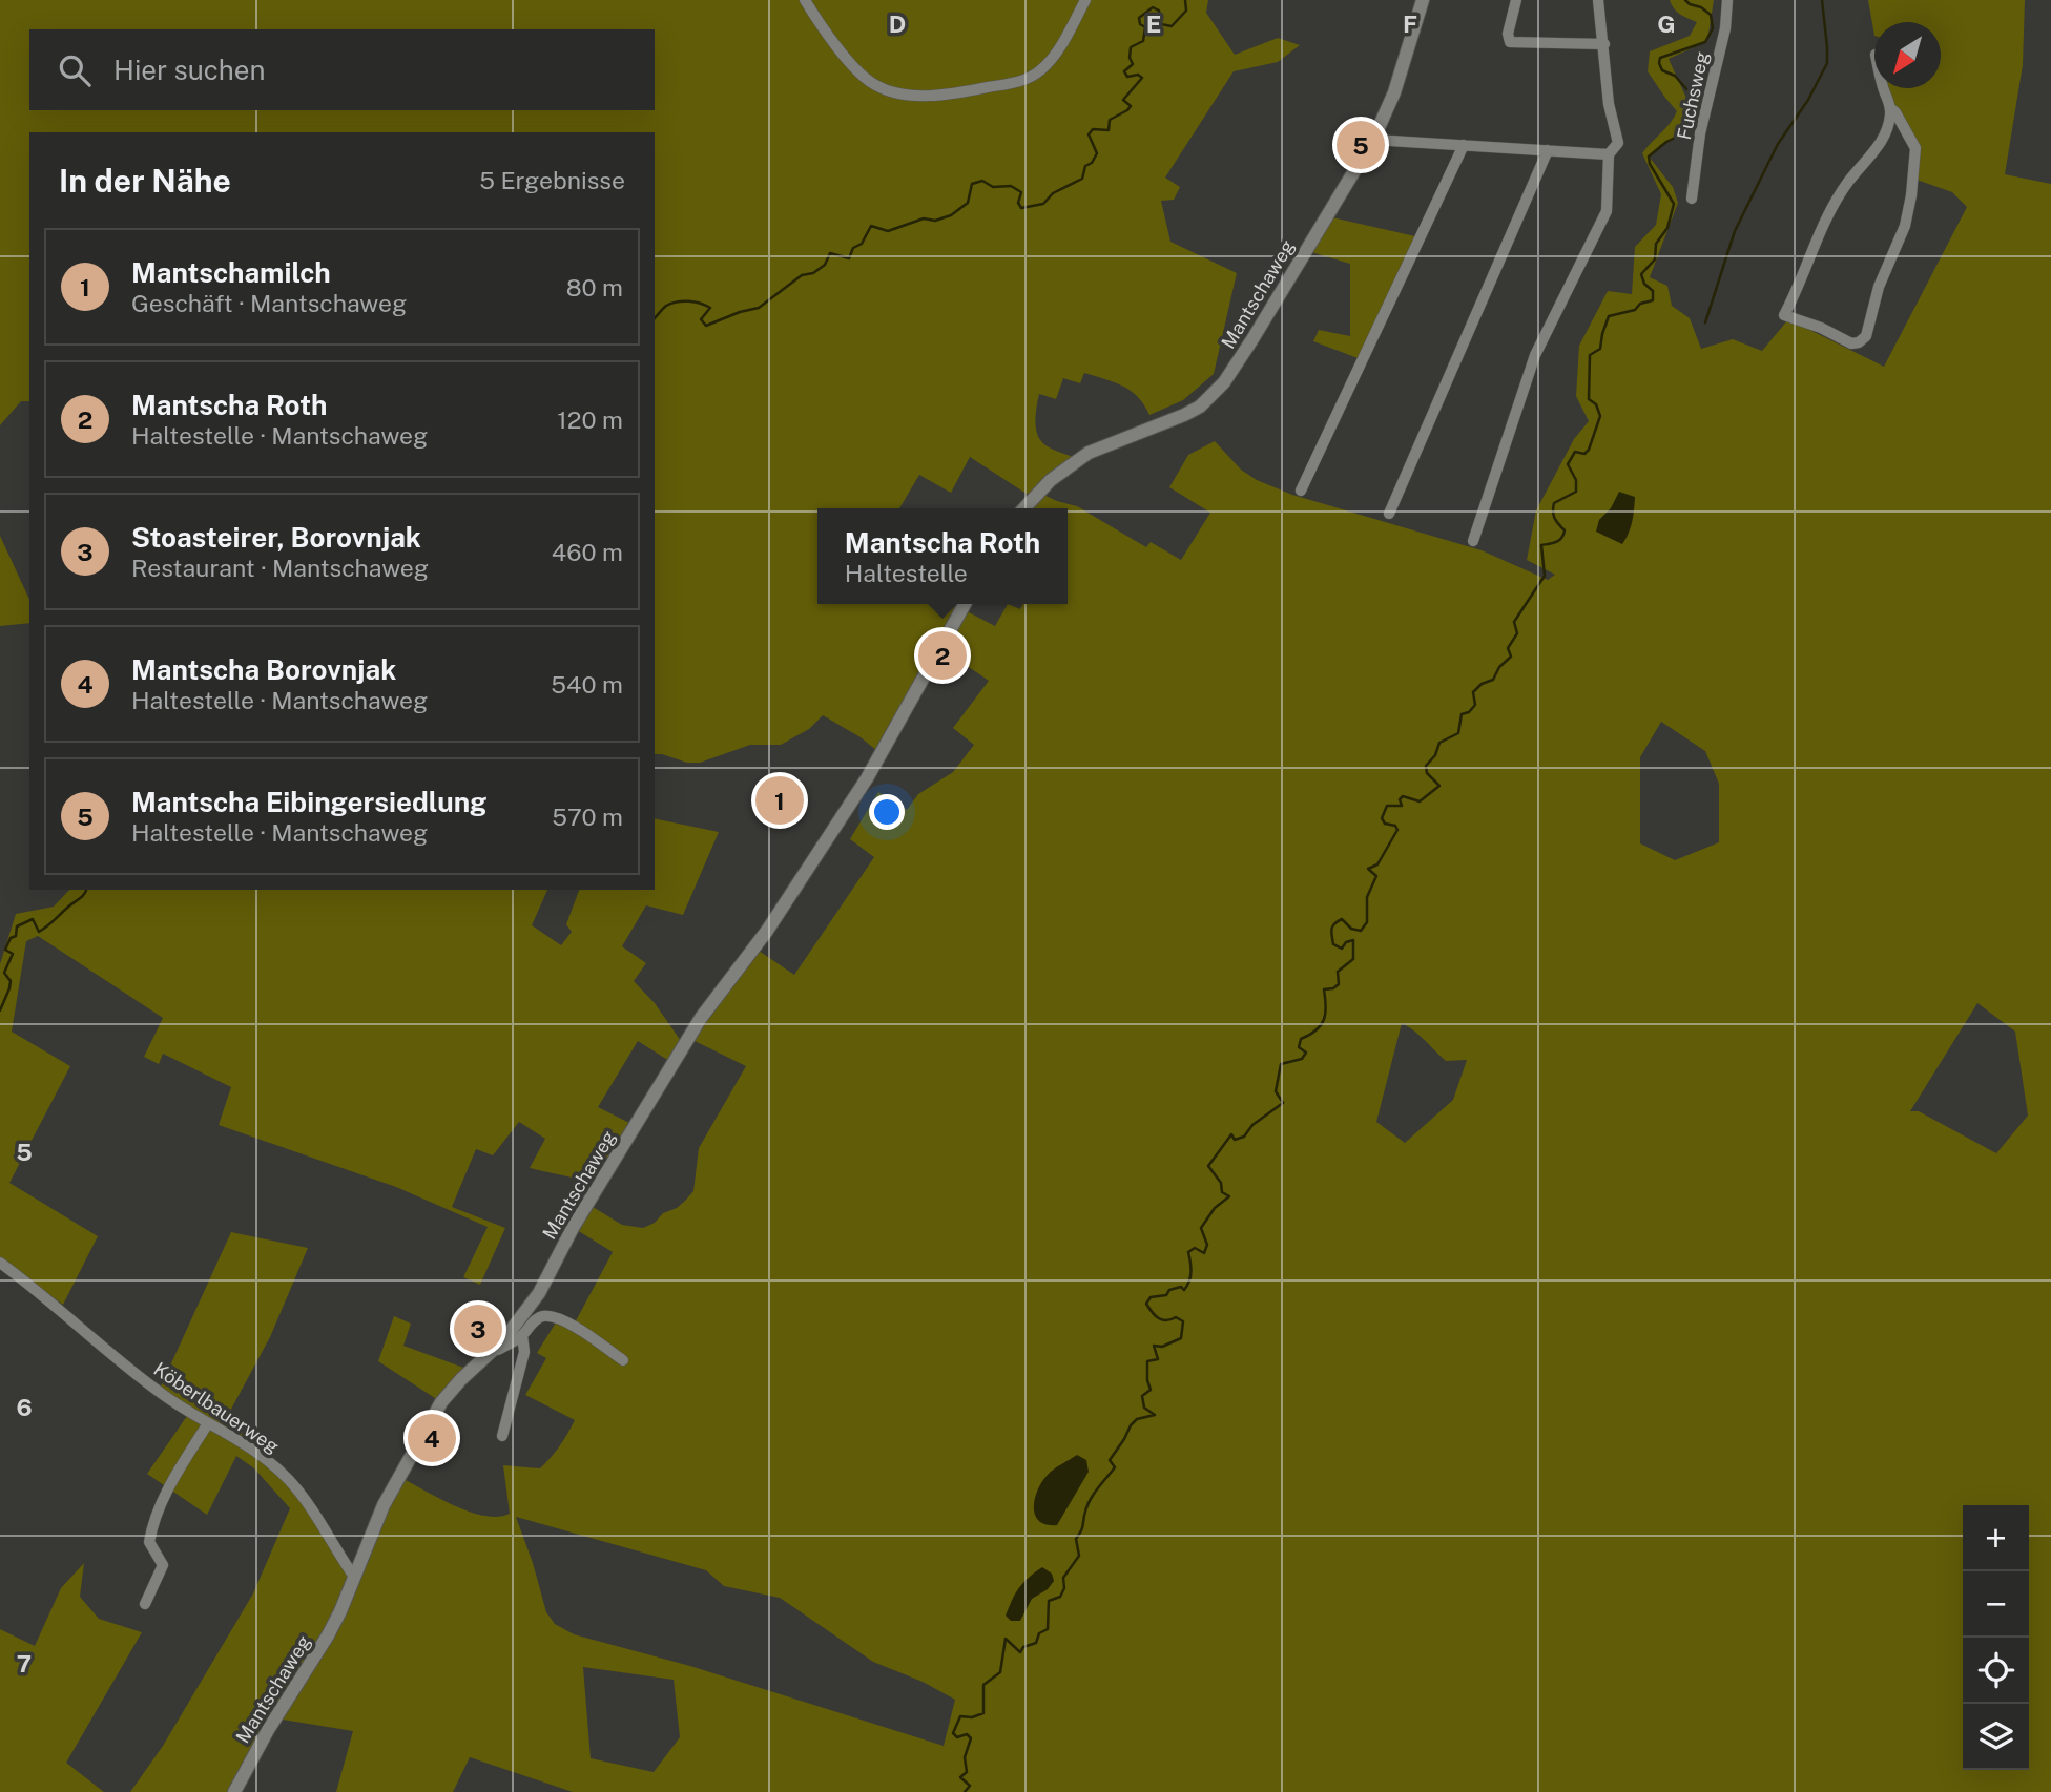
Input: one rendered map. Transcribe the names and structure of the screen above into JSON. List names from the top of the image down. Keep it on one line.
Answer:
{"streets":{"street":["Fuchsweg","Mantschaweg","Köberlbauerweg"]},"crossings":[["Mantschaweg","Köberlbauerweg"]],"north":"bottom left","page":{"search":"Hier suchen","pins":["5","2","1","3","4"],"heading":["In der Nähe","5 Ergebnisse"],"list":[{"mark":"1","name":"Mantschamilch","note":"Geschäft · Mantschaweg","value":"80 m"},{"mark":"2","name":"Mantscha Roth","note":"Haltestelle · Mantschaweg","value":"120 m"},{"mark":"3","name":"Stoasteirer, Borovnjak","note":"Restaurant · Mantschaweg","value":"460 m"},{"mark":"4","name":"Mantscha Borovnjak","note":"Haltestelle · Mantschaweg","value":"540 m"},{"mark":"5","name":"Mantscha Eibingersiedlung","note":"Haltestelle · Mantschaweg","value":"570 m"}],"popup":["Mantscha Roth","Haltestelle"],"map_buttons":["+","−"]},"grid":{"columns":["D","E","F","G"],"rows":["5","6","7"]}}
